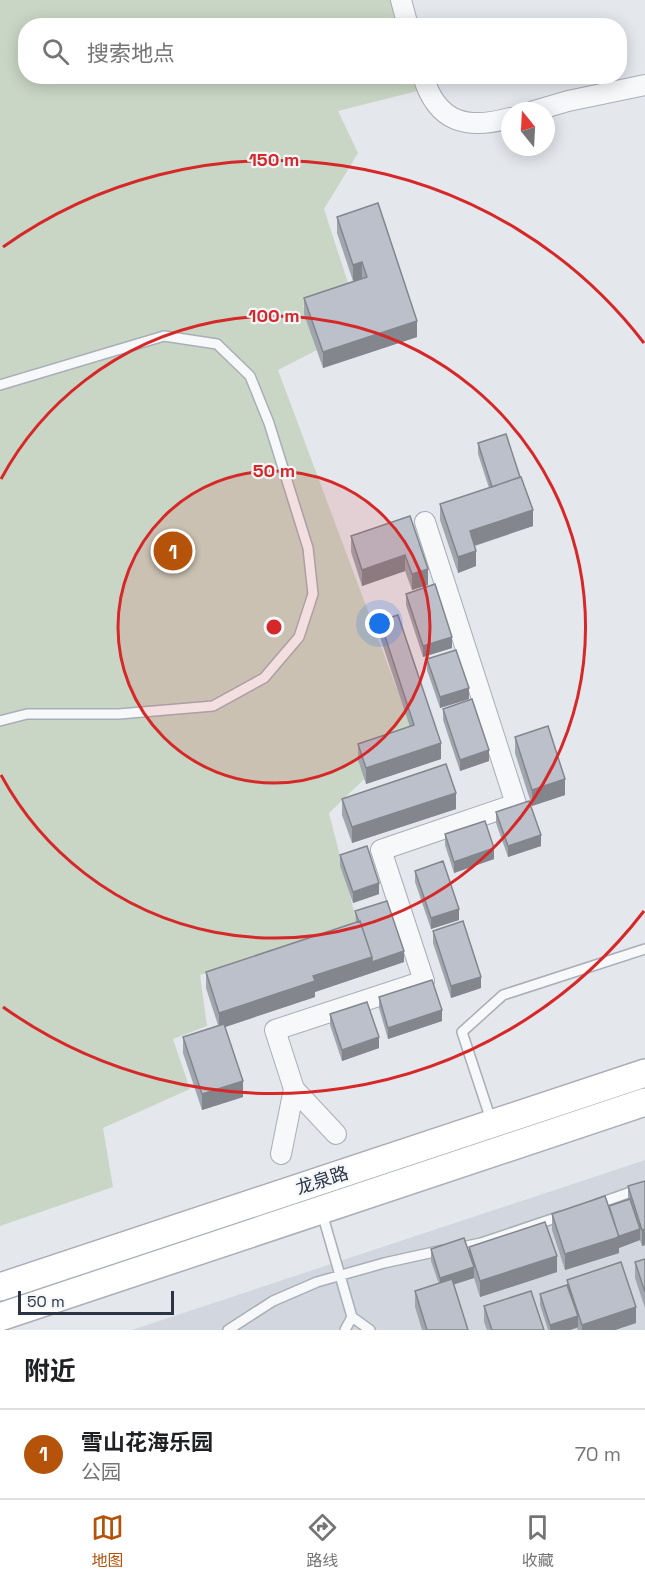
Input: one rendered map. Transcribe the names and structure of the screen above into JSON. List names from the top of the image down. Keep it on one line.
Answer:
{"streets":{"main road":["龙泉路"]},"scale_bar":"50 m","north":"top","page":{"search":"搜索地点","pins":"1","scale":"50 m","heading":"附近","list":[{"mark":"1","name":"雪山花海乐园","note":"公园","value":"70 m"}],"nav":["地图","路线","收藏"]},"rings":["150 m","100 m","50 m"]}
